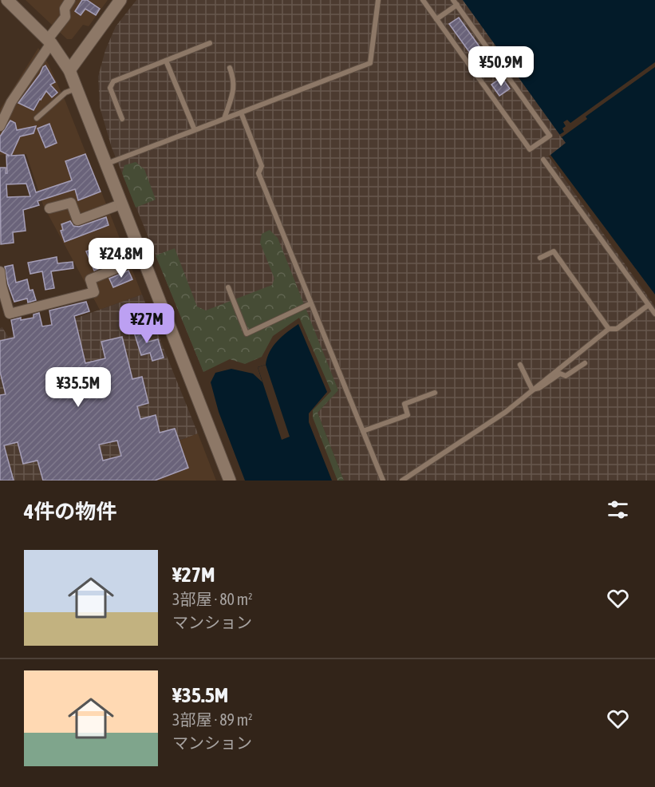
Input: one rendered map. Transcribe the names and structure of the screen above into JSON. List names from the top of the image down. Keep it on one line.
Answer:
{"page":{"price":["¥50.9M","¥24.8M","¥27M","¥35.5M"],"heading":"4件の物件","list":[{"name":"¥27M","note":"3部屋 · 80 m² · マンション"},{"name":"¥35.5M","note":"3部屋 · 89 m² · マンション"}]}}
